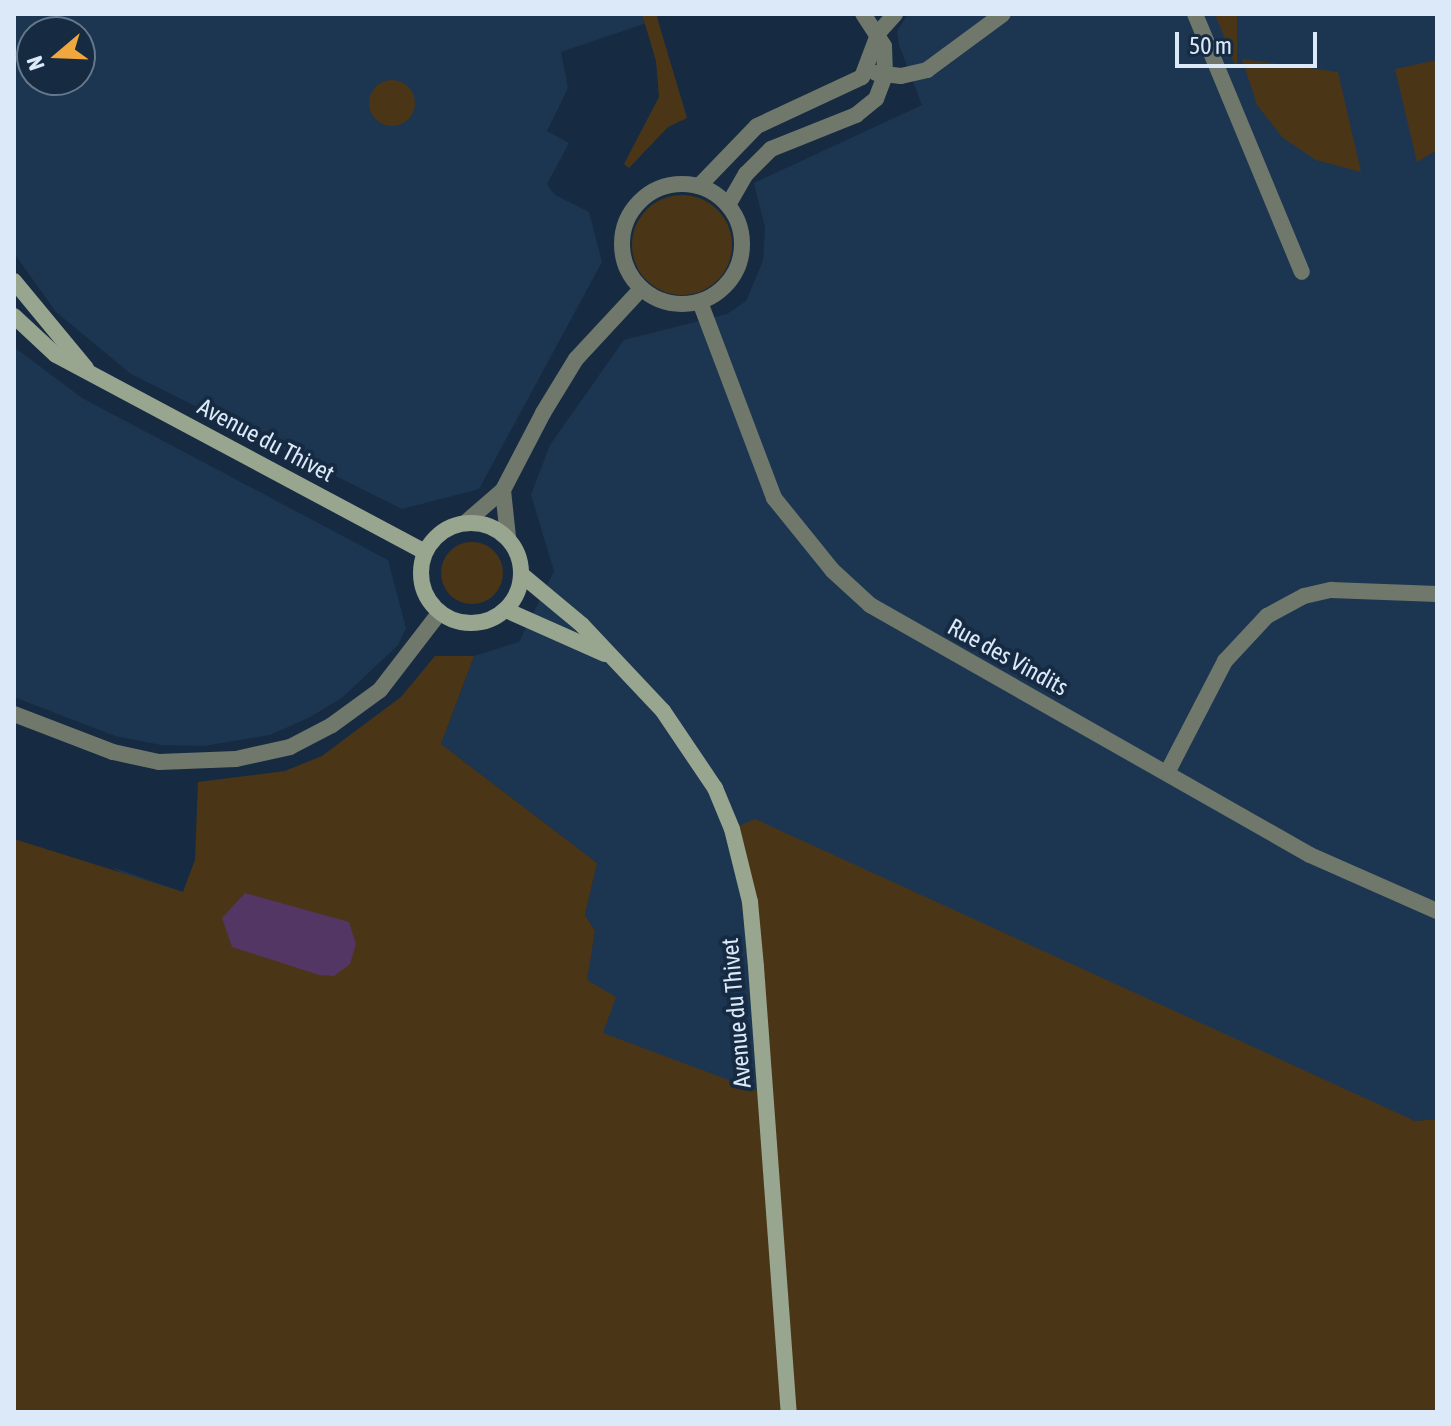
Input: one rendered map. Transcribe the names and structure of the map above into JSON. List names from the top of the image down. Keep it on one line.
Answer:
{"streets":{"main road":["Avenue du Thivet"],"street":["Rue des Vindits"]},"scale_bar":"50 m","north":"left"}
